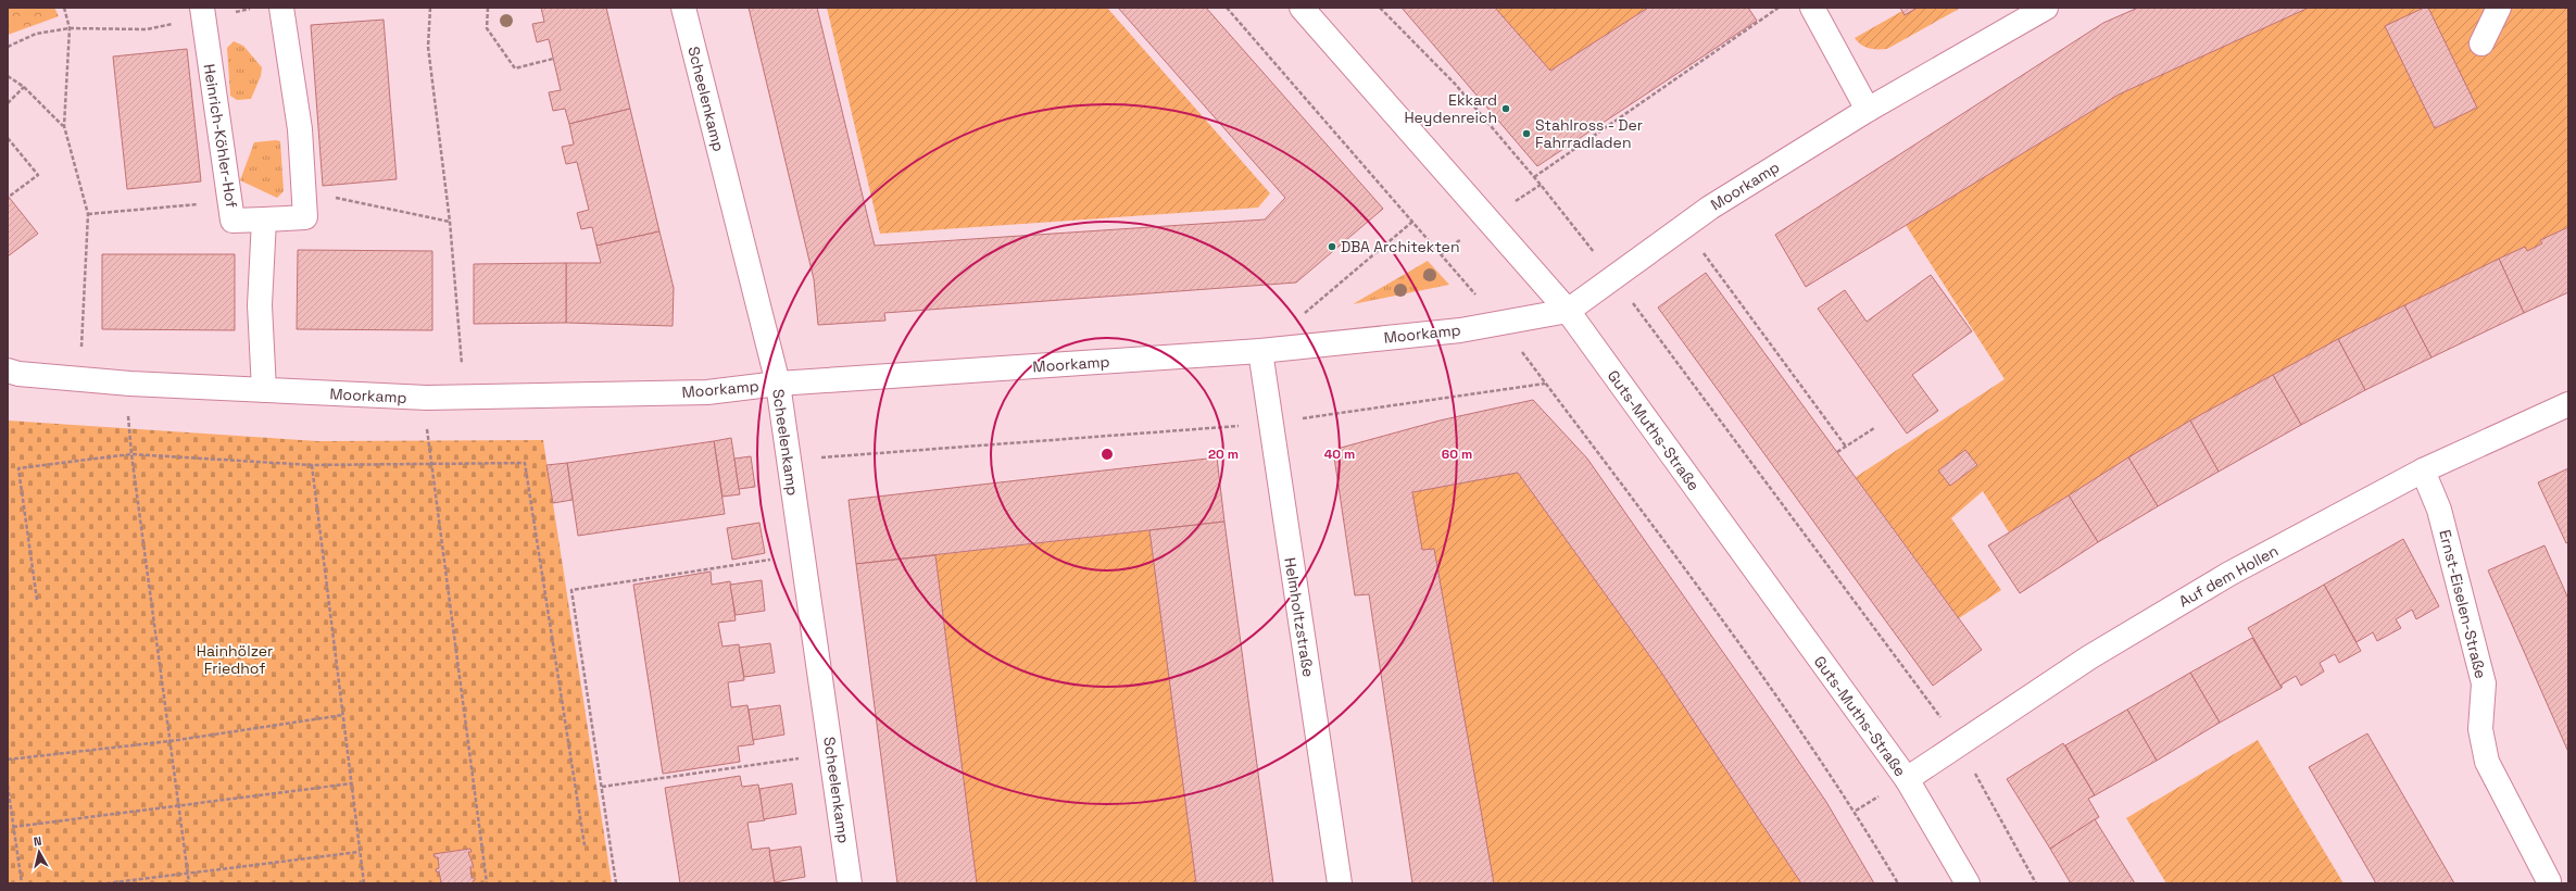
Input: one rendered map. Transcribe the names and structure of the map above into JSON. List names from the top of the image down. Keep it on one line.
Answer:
{"streets":{"street":["Scheelenkamp","Heinrich-Köhler-Hof","Moorkamp","Guts-Muths-Straße","Auf dem Hollen","Ernst-Eiselen-Straße","Helmholtzstraße"]},"crossings":[["Scheelenkamp","Moorkamp"],["Moorkamp","Guts-Muths-Straße"],["Moorkamp","Helmholtzstraße"],["Guts-Muths-Straße","Auf dem Hollen"],["Auf dem Hollen","Ernst-Eiselen-Straße"]],"parks":["Hainhölzer Friedhof"],"places":["Ekkard Heydenreich","Stahlross - Der Fahrradladen","DBA Architekten"],"north":"top","rings":["20 m","40 m","60 m"]}
